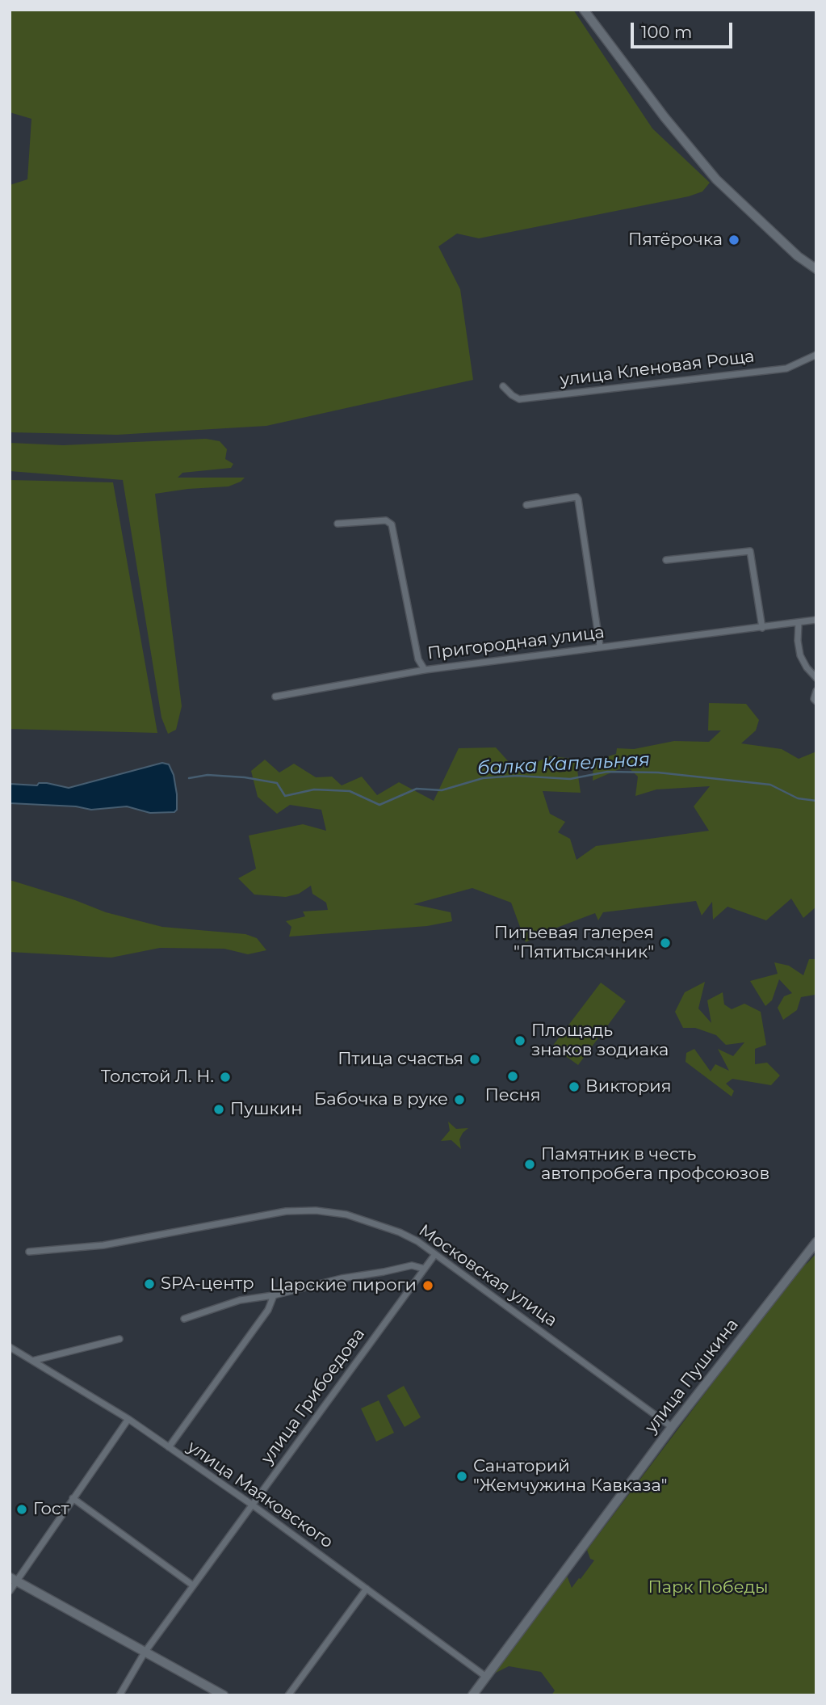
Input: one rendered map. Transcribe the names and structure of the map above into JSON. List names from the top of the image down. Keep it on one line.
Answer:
{"streets":{"street":["улица Кленовая Роща","Пригородная улица","Московская улица","улица Пушкина","улица Грибоедова","улица Маяковского"]},"crossings":[["Московская улица","улица Пушкина"],["Московская улица","улица Грибоедова"],["улица Пушкина","улица Маяковского"],["улица Грибоедова","улица Маяковского"]],"water":["балка Капельная"],"parks":["Парк Победы"],"places":["Пятёрочка","Питьевая галерея \"Пятитысячник\"","Площадь знаков зодиака","Птица счастья","Песня","Толстой Л. Н.","Виктория","Бабочка в руке","Пушкин","Памятник в честь автопробега профсоюзов","SPA-центр","Царские пироги","Санаторий \"Жемчужина Кавказа\"","Гост"],"scale_bar":"100 m"}
